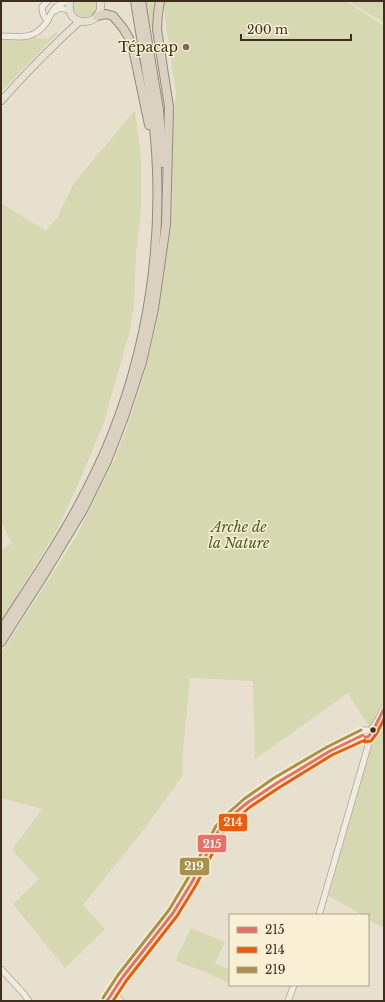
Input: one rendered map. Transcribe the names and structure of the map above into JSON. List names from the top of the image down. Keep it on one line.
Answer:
{"parks":["Arche de la Nature"],"places":["Tépacap"],"lines":["transit line 215","transit line 214","transit line 219"],"legend":["215","214","219"],"scale_bar":"200 m"}
